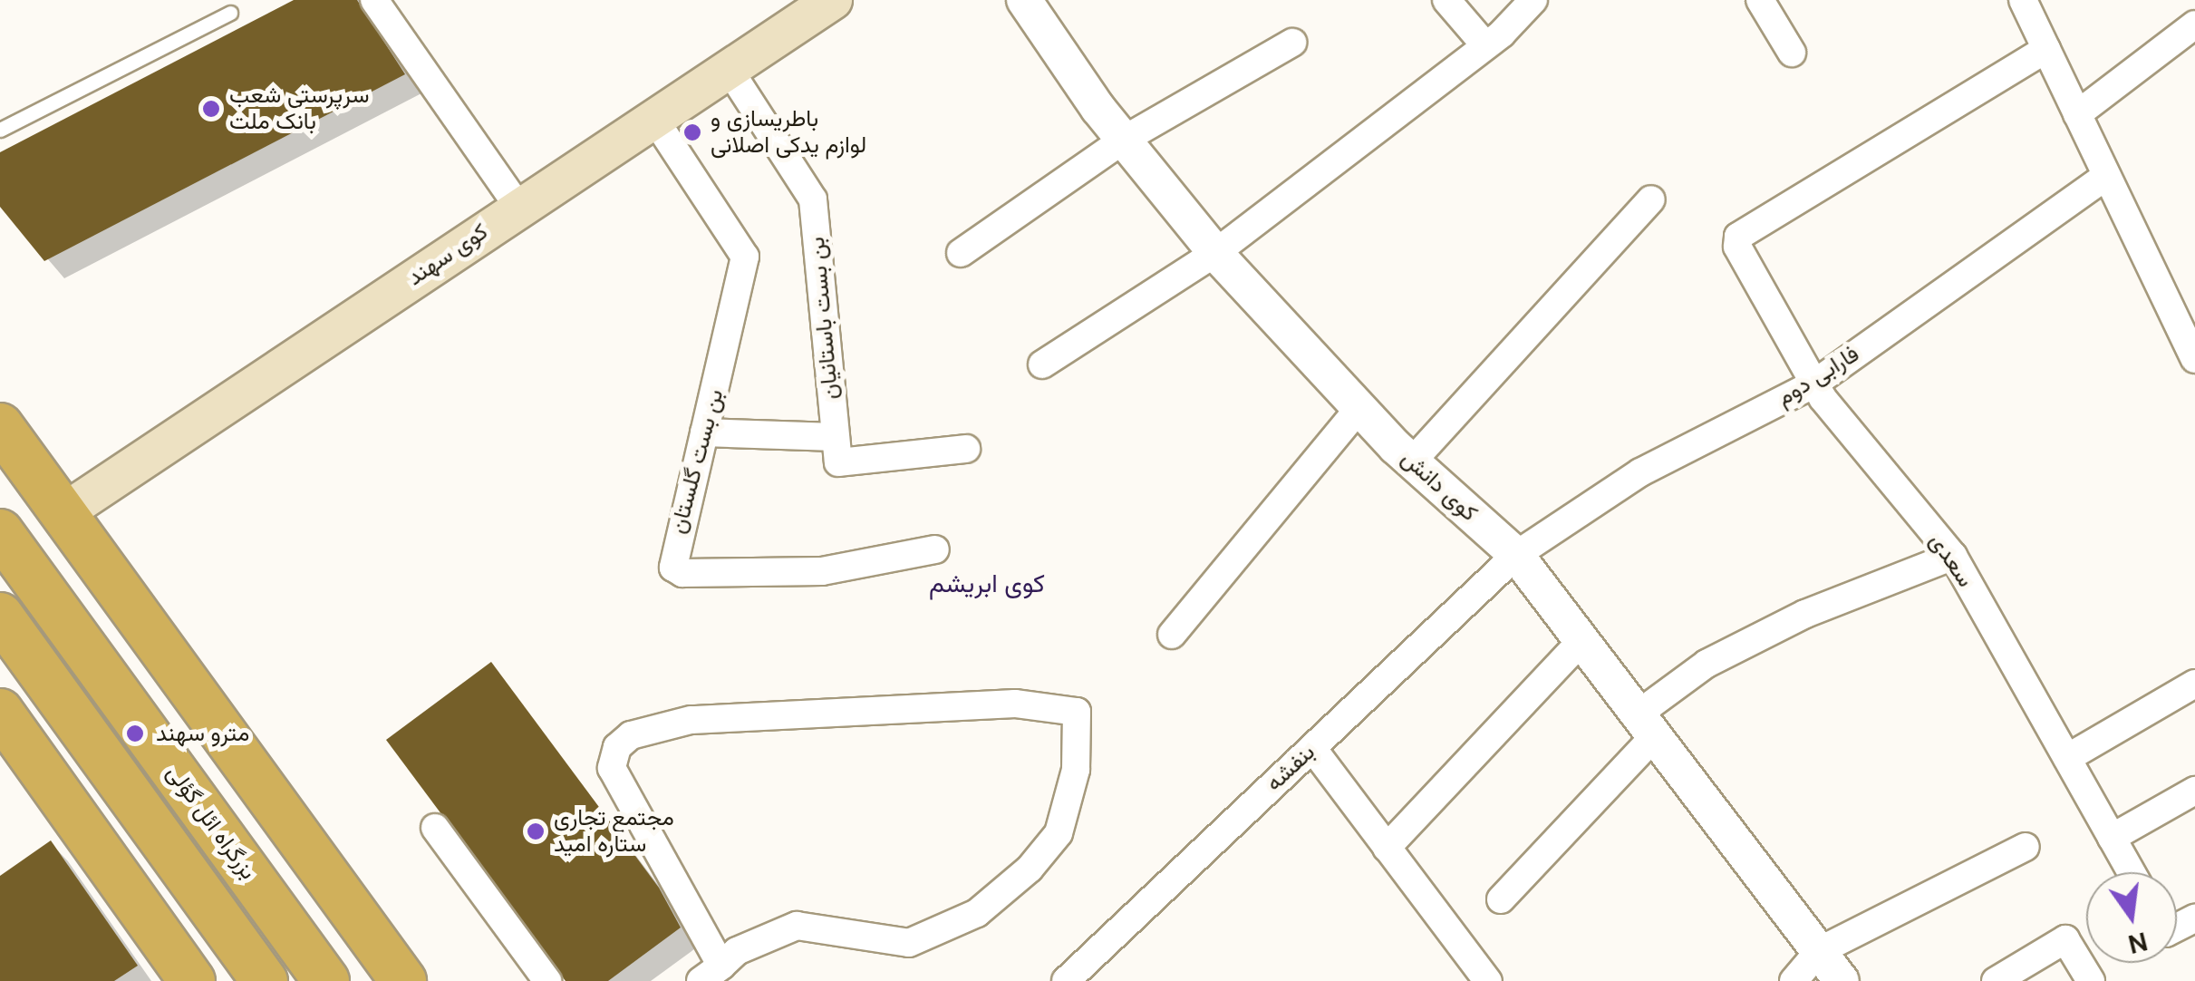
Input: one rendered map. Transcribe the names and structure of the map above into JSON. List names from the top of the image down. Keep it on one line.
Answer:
{"streets":{"highway":["بزرگراه ائل گؤلی"],"main road":["کوی سهند"],"street":["بن بست باستانیان","فارابی دوم","بن بست گلستان","کوی دانش","سعدی","بنفشه"]},"crossings":[["کوی سهند","بن بست باستانیان"],["کوی سهند","بن بست گلستان"],["فارابی دوم","کوی دانش"],["فارابی دوم","سعدی"],["فارابی دوم","بنفشه"],["کوی دانش","بنفشه"]],"districts":["کوی ابریشم"],"places":["سرپرستی شعب بانک ملت","باطریسازی و لوازم یدکی اصلانی","مترو سهند","مجتمع تجاری ستاره امید"],"north":"bottom"}
